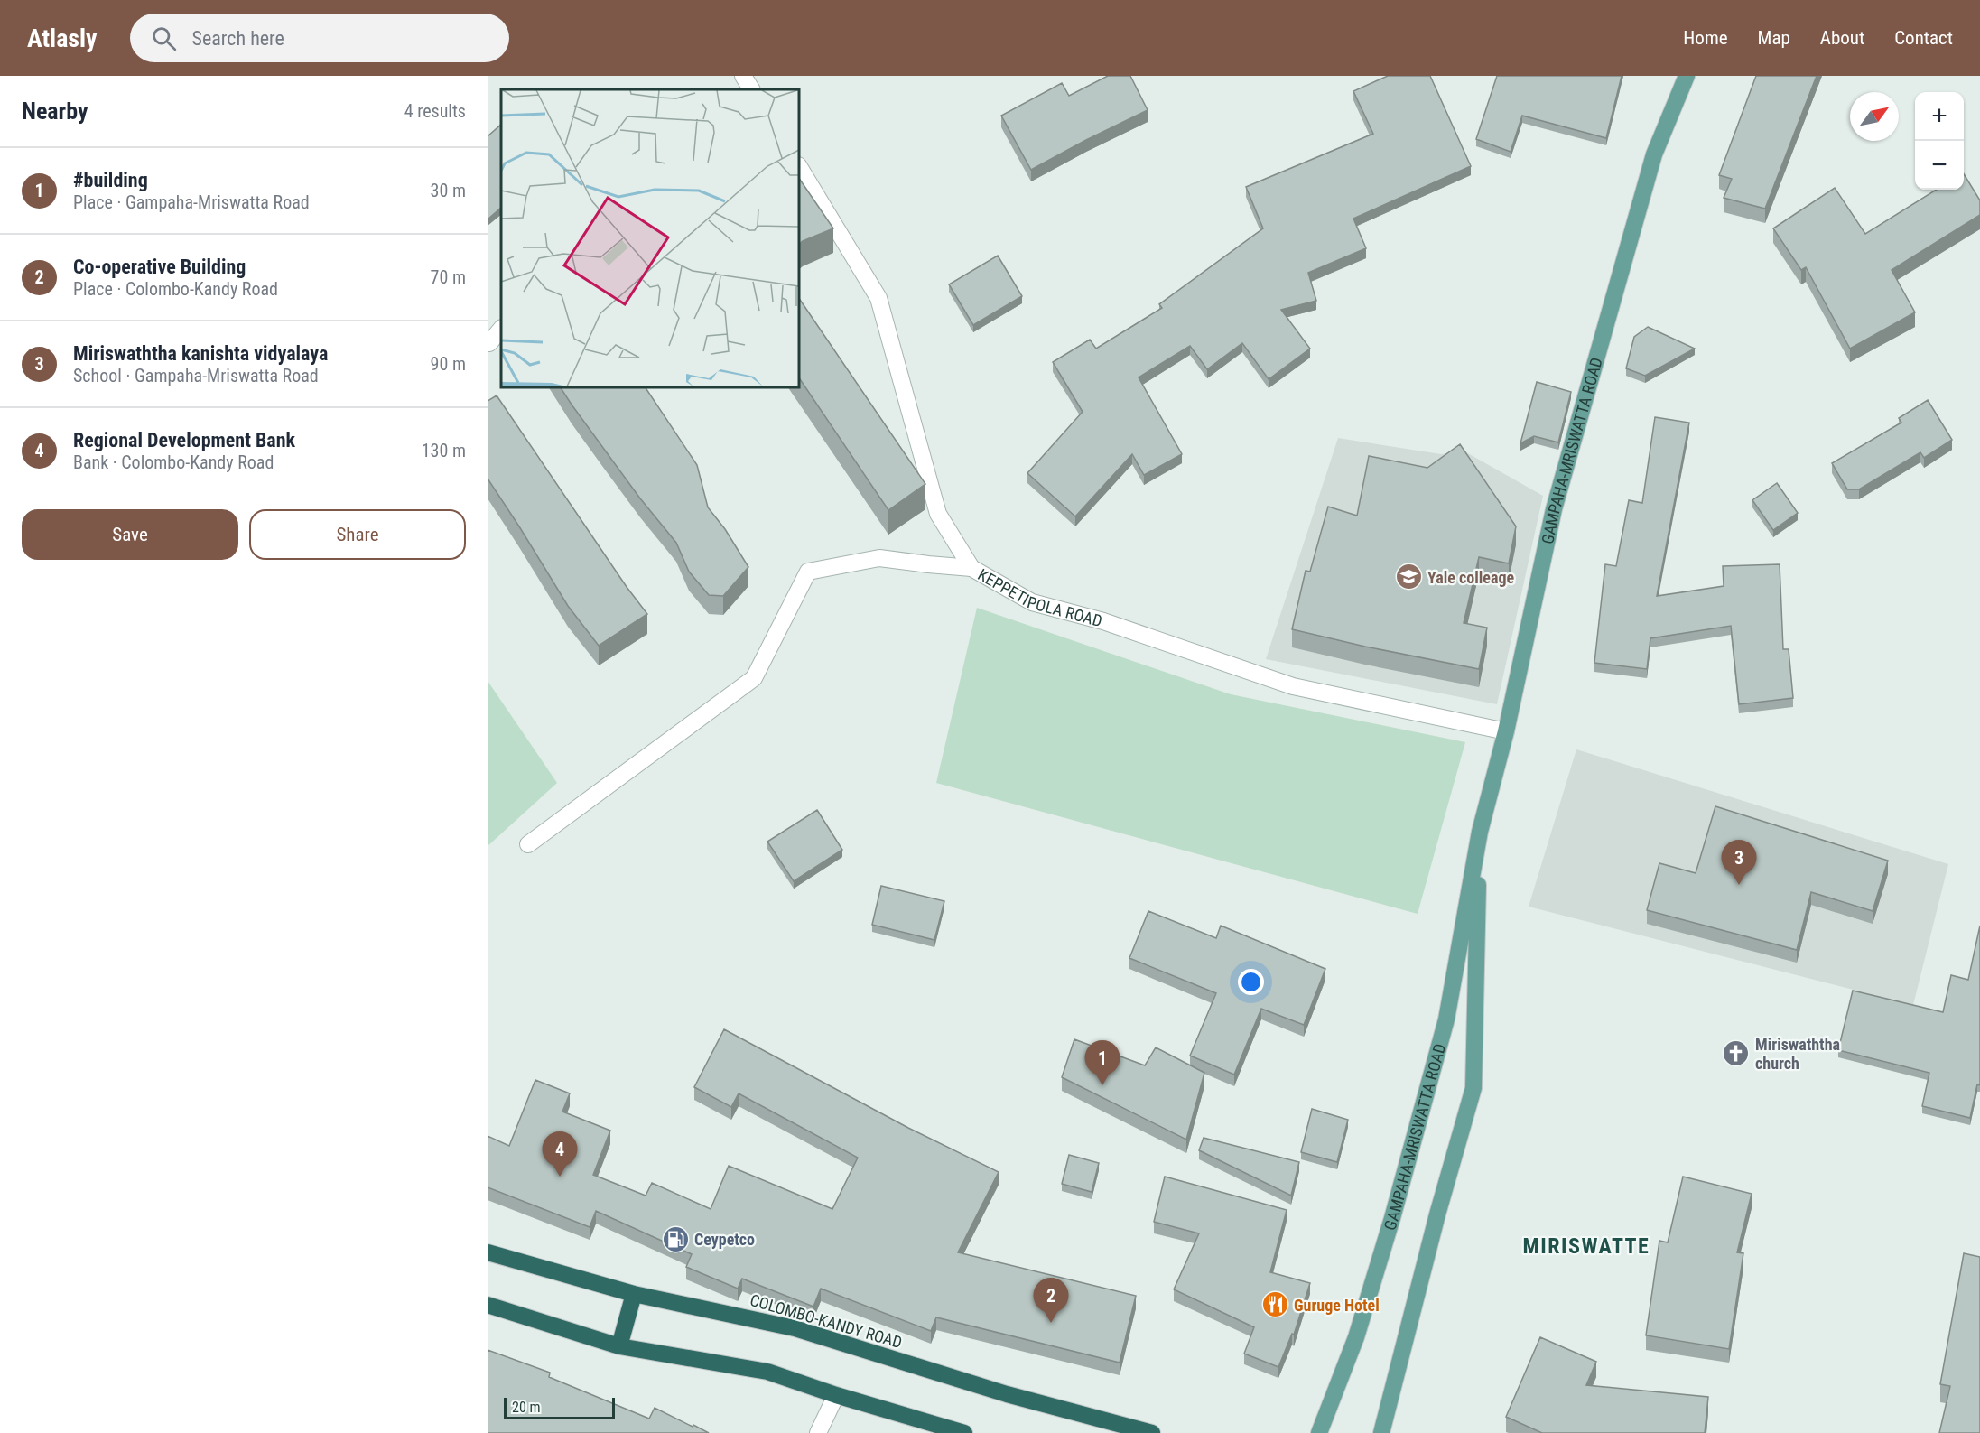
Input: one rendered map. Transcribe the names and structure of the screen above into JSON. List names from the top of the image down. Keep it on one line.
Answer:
{"streets":{"highway":["COLOMBO-KANDY ROAD"],"main road":["GAMPAHA-MRISWATTA ROAD"],"street":["KEPPETIPOLA ROAD"]},"crossings":[["GAMPAHA-MRISWATTA ROAD","KEPPETIPOLA ROAD"]],"districts":["MIRISWATTE"],"places":{"school or university":["Yale colleage"],"church":["Miriswaththa church"],"fuel station":["Ceypetco"],"restaurant":["Guruge Hotel"]},"scale_bar":"20 m","north":"top right","page":{"header":"Atlasly","search":"Search here","nav":["Home","Map","About","Contact"],"heading":["Nearby","4 results"],"map_buttons":["+","−"],"list":[{"mark":"1","name":"#building","note":"Place · Gampaha-Mriswatta Road","value":"30 m"},{"mark":"2","name":"Co-operative Building","note":"Place · Colombo-Kandy Road","value":"70 m"},{"mark":"3","name":"Miriswaththa kanishta vidyalaya","note":"School · Gampaha-Mriswatta Road","value":"90 m"},{"mark":"4","name":"Regional Development Bank","note":"Bank · Colombo-Kandy Road","value":"130 m"}],"buttons":["Save","Share"],"pins":["3","1","4","2"],"scale":"20 m"}}
